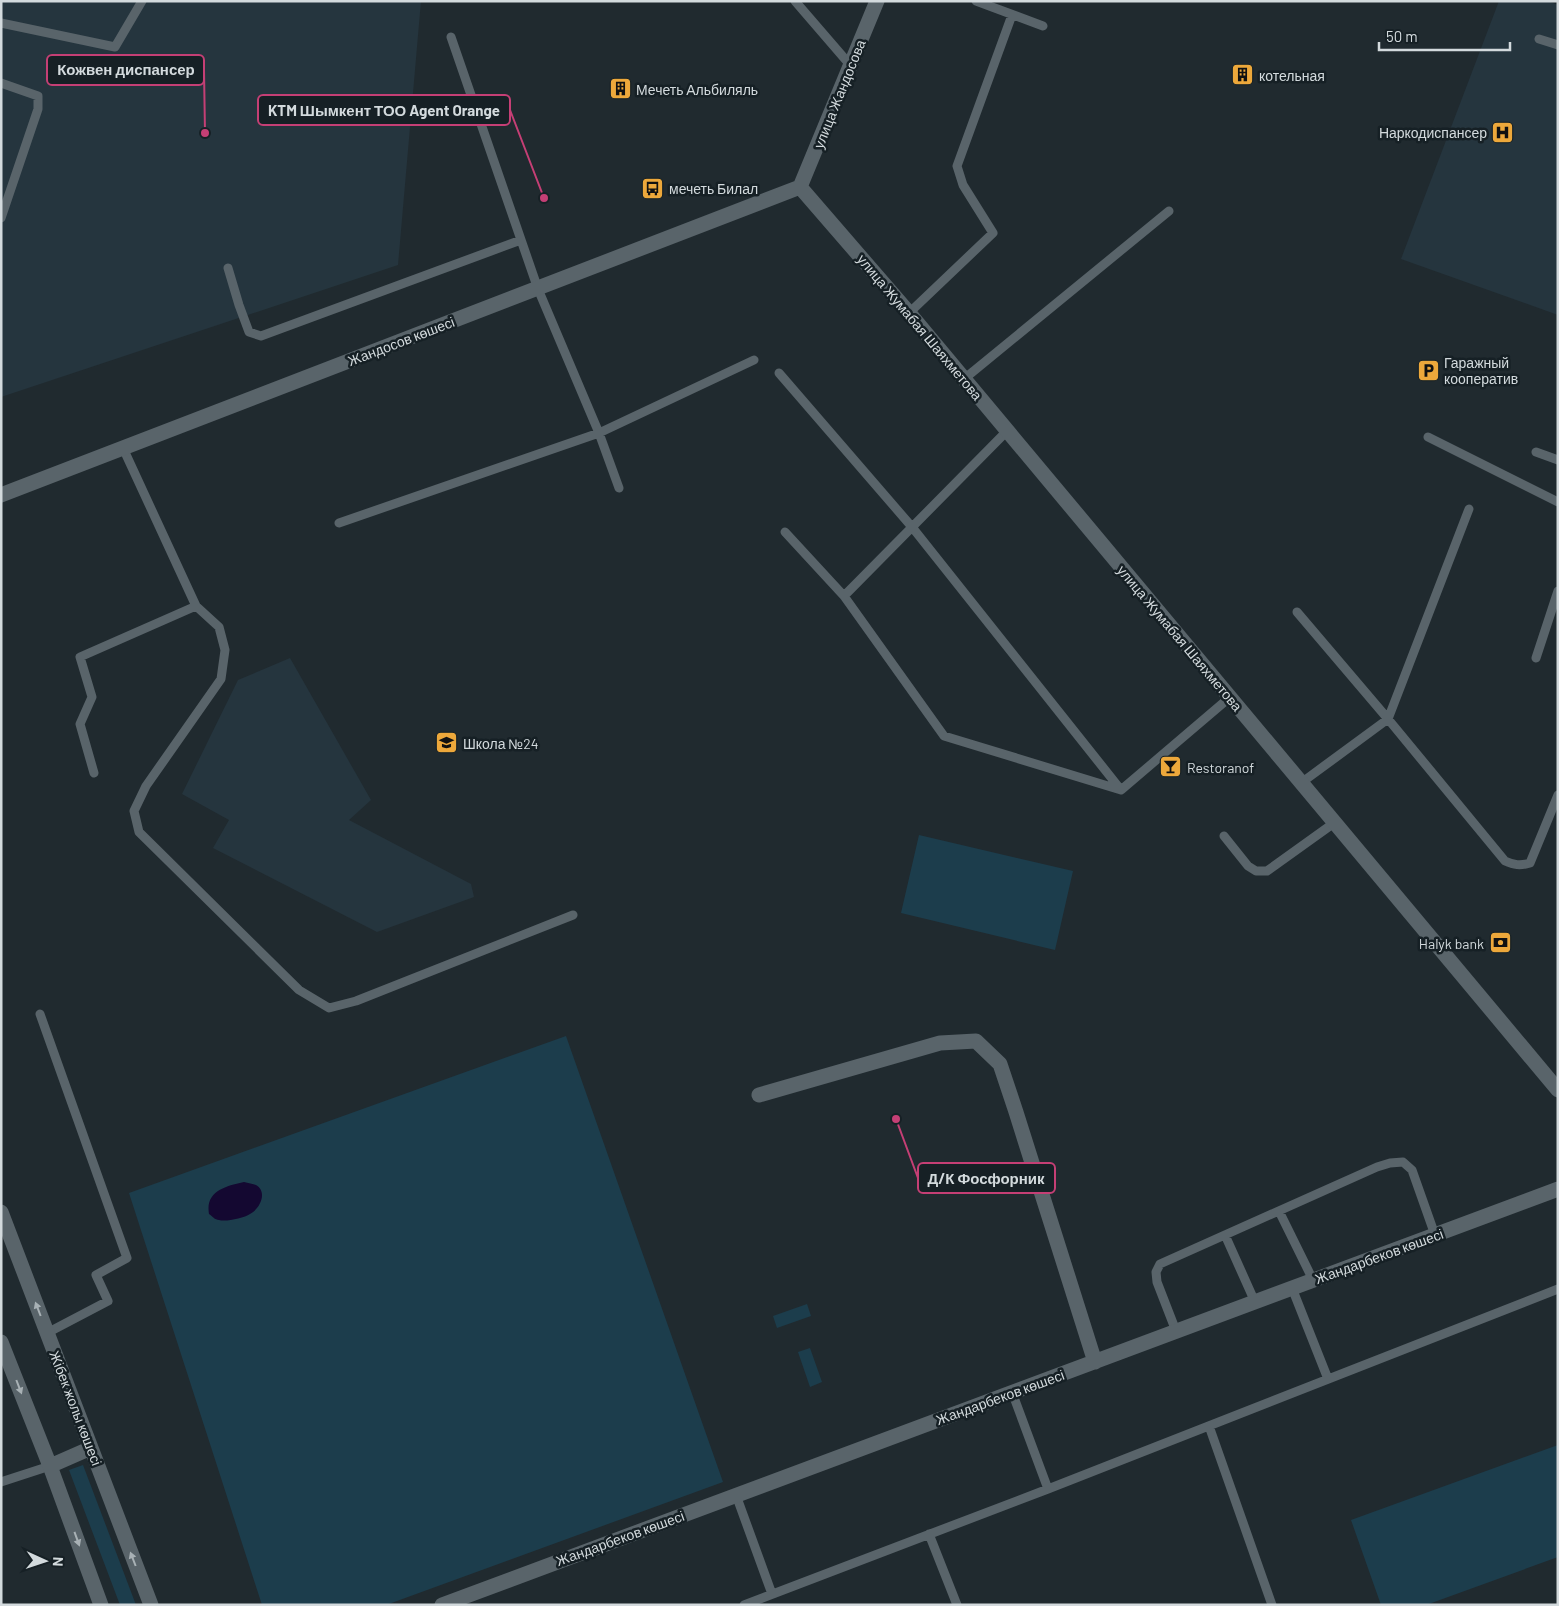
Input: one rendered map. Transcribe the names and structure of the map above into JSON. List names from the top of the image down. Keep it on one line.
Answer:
{"streets":{"street":["улица Жандосова","улица Жумабая Шаяхметова","Жандосов көшесі","Жандарбеков көшесі","Жібек жолы көшесі"]},"crossings":[["улица Жандосова","улица Жумабая Шаяхметова"],["улица Жандосова","Жандосов көшесі"],["улица Жумабая Шаяхметова","Жандосов көшесі"]],"places":{"building":["котельная","Мечеть Альбиляль"],"hospital":["Наркодиспансер"],"other":["Кожвен диспансер","KTM Шымкент ТОО Agent Orange","Д/К Фосфорник"],"bus stop":["мечеть Билал"],"parking":["Гаражный кооператив"],"school or university":["Школа №24"],"bar":["Restoranof"],"bank":["Halyk bank"]},"scale_bar":"50 m","north":"right"}
